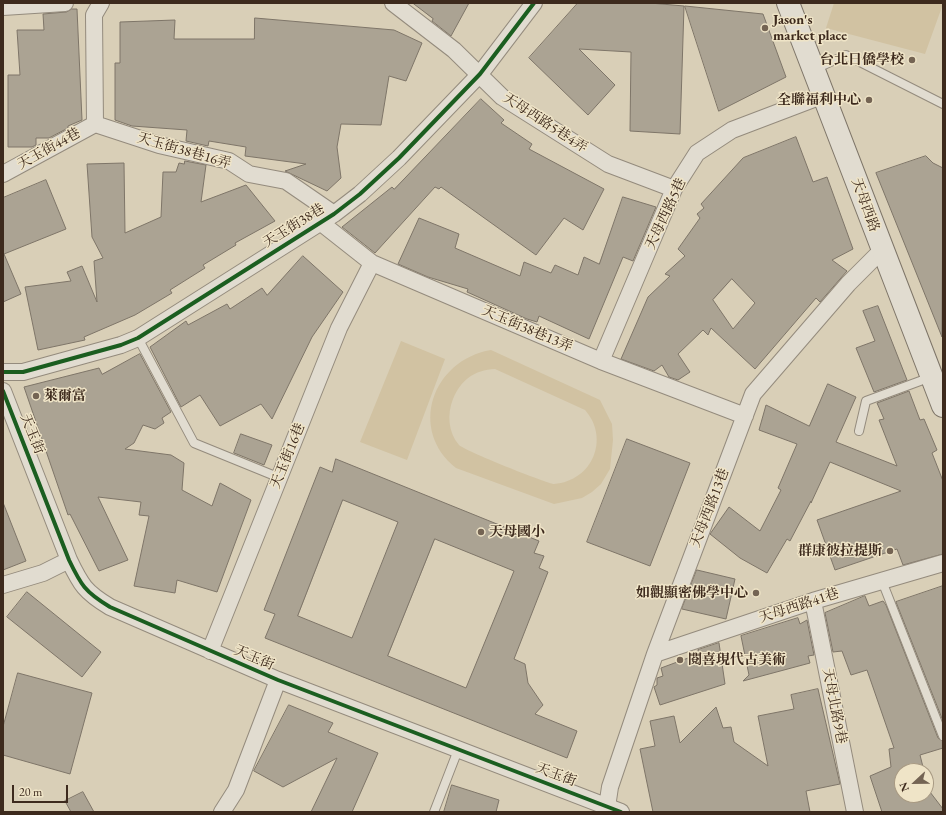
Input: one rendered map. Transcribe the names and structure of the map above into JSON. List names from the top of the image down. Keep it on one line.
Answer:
{"streets":{"street":["天母西路5巷4弄","天玉街44巷","天玉街38巷16弄","天母西路","天母西路5巷","天玉街38巷","天玉街38巷13弄","天玉街","天玉街16巷","天母西路13巷","天母西路41巷","天母北路9巷"]},"crossings":[["天母西路5巷4弄","天母西路5巷"],["天母西路5巷4弄","天玉街38巷"],["天玉街44巷","天玉街38巷16弄"],["天玉街38巷16弄","天玉街38巷"],["天母西路","天母西路5巷"],["天母西路","天母西路13巷"],["天母西路5巷","天玉街38巷13弄"],["天玉街38巷","天玉街38巷13弄"],["天玉街38巷13弄","天玉街16巷"],["天玉街38巷13弄","天母西路13巷"],["天玉街","天玉街16巷"],["天玉街","天母西路13巷"],["天母西路13巷","天母西路41巷"],["天母西路41巷","天母北路9巷"]],"places":["Jason's market place","台北日僑學校","全聯福利中心","萊爾富","天母國小","群康彼拉提斯","如觀顯密佛學中心","閱喜現代古美術"],"scale_bar":"20 m","north":"left"}
